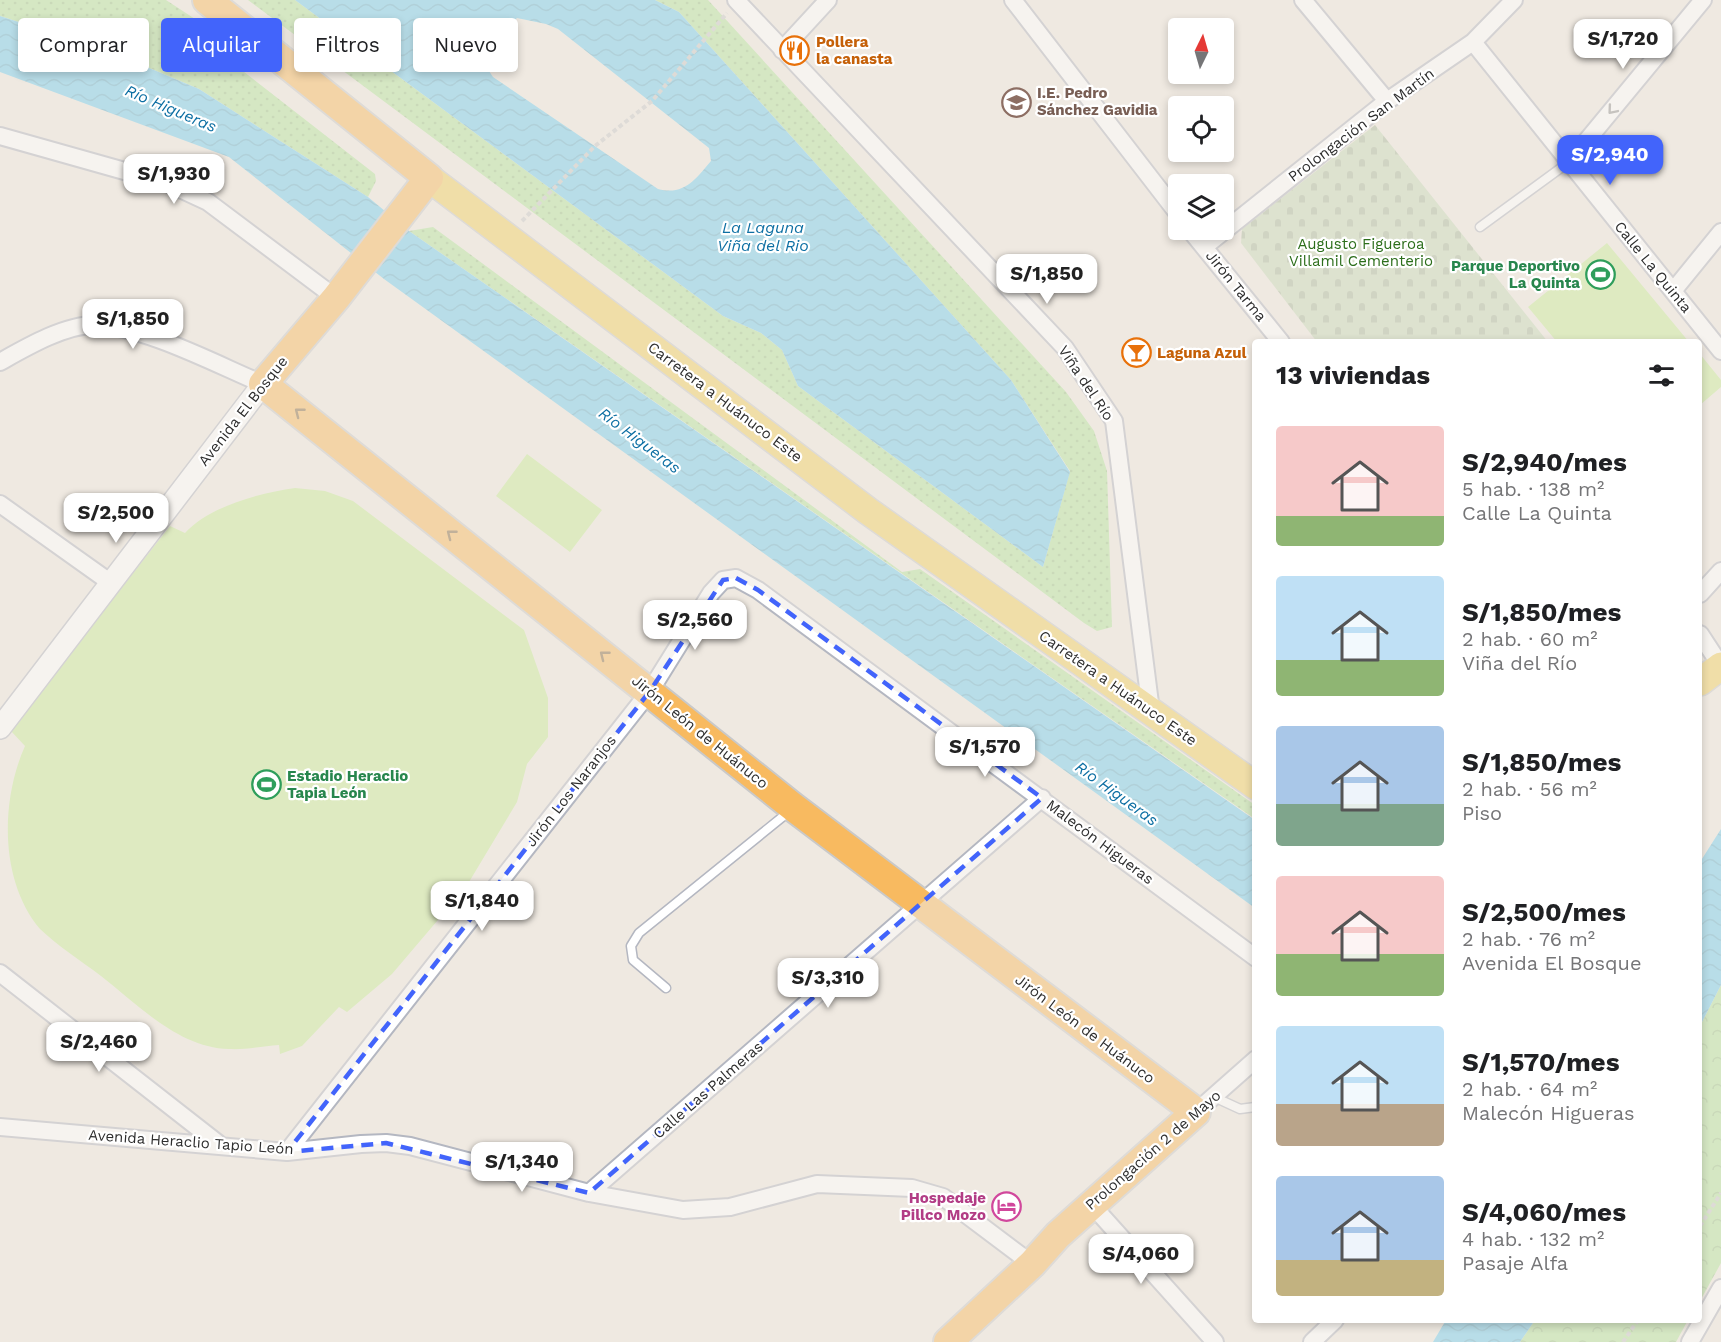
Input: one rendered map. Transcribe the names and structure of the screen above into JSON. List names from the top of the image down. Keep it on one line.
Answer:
{"streets":{"highway":["Carretera a Huánuco Este","Avenida El Bosque","Jirón León de Huánuco","Prolongación 2 de Mayo"],"street":["Prolongación San Martín","Calle La Quinta","Jirón Tarma","Viña del Río","Jirón Los Naranjos","Malecón Higueras","Calle Las Palmeras","Avenida Heraclio Tapio León"]},"crossings":[["Prolongación San Martín","Calle La Quinta"],["Prolongación San Martín","Jirón Tarma"],["Viña del Río","Carretera a Huánuco Este"],["Carretera a Huánuco Este","Avenida El Bosque"],["Avenida El Bosque","Jirón León de Huánuco"],["Jirón León de Huánuco","Jirón Los Naranjos"],["Jirón León de Huánuco","Calle Las Palmeras"],["Jirón León de Huánuco","Prolongación 2 de Mayo"],["Jirón Los Naranjos","Malecón Higueras"],["Jirón Los Naranjos","Avenida Heraclio Tapio León"],["Malecón Higueras","Calle Las Palmeras"],["Calle Las Palmeras","Avenida Heraclio Tapio León"],["Avenida Heraclio Tapio León","Prolongación 2 de Mayo"]],"water":["Río Higueras","La Laguna Viña del Rio"],"parks":["Augusto Figueroa Villamil Cementerio"],"places":{"restaurant":["Pollera la canasta"],"school or university":["I.E. Pedro Sánchez Gavidia"],"sports":["Parque Deportivo La Quinta","Estadio Heraclio Tapia León"],"bar":["Laguna Azul"],"hotel":["Hospedaje Pillco Mozo"]},"north":"top","page":{"chip":["Comprar","Alquilar","Filtros","Nuevo"],"price":["S/1,720","S/2,940","S/1,930","S/1,850","S/1,850","S/2,500","S/2,560","S/1,570","S/1,840","S/3,310","S/2,460","S/1,340","S/4,060"],"heading":"13 viviendas","list":[{"name":"S/2,940/mes","note":"5 hab. · 138 m² · Calle La Quinta"},{"name":"S/1,850/mes","note":"2 hab. · 60 m² · Viña del Río"},{"name":"S/1,850/mes","note":"2 hab. · 56 m² · Piso"},{"name":"S/2,500/mes","note":"2 hab. · 76 m² · Avenida El Bosque"},{"name":"S/1,570/mes","note":"2 hab. · 64 m² · Malecón Higueras"},{"name":"S/4,060/mes","note":"4 hab. · 132 m² · Pasaje Alfa"}]}}
